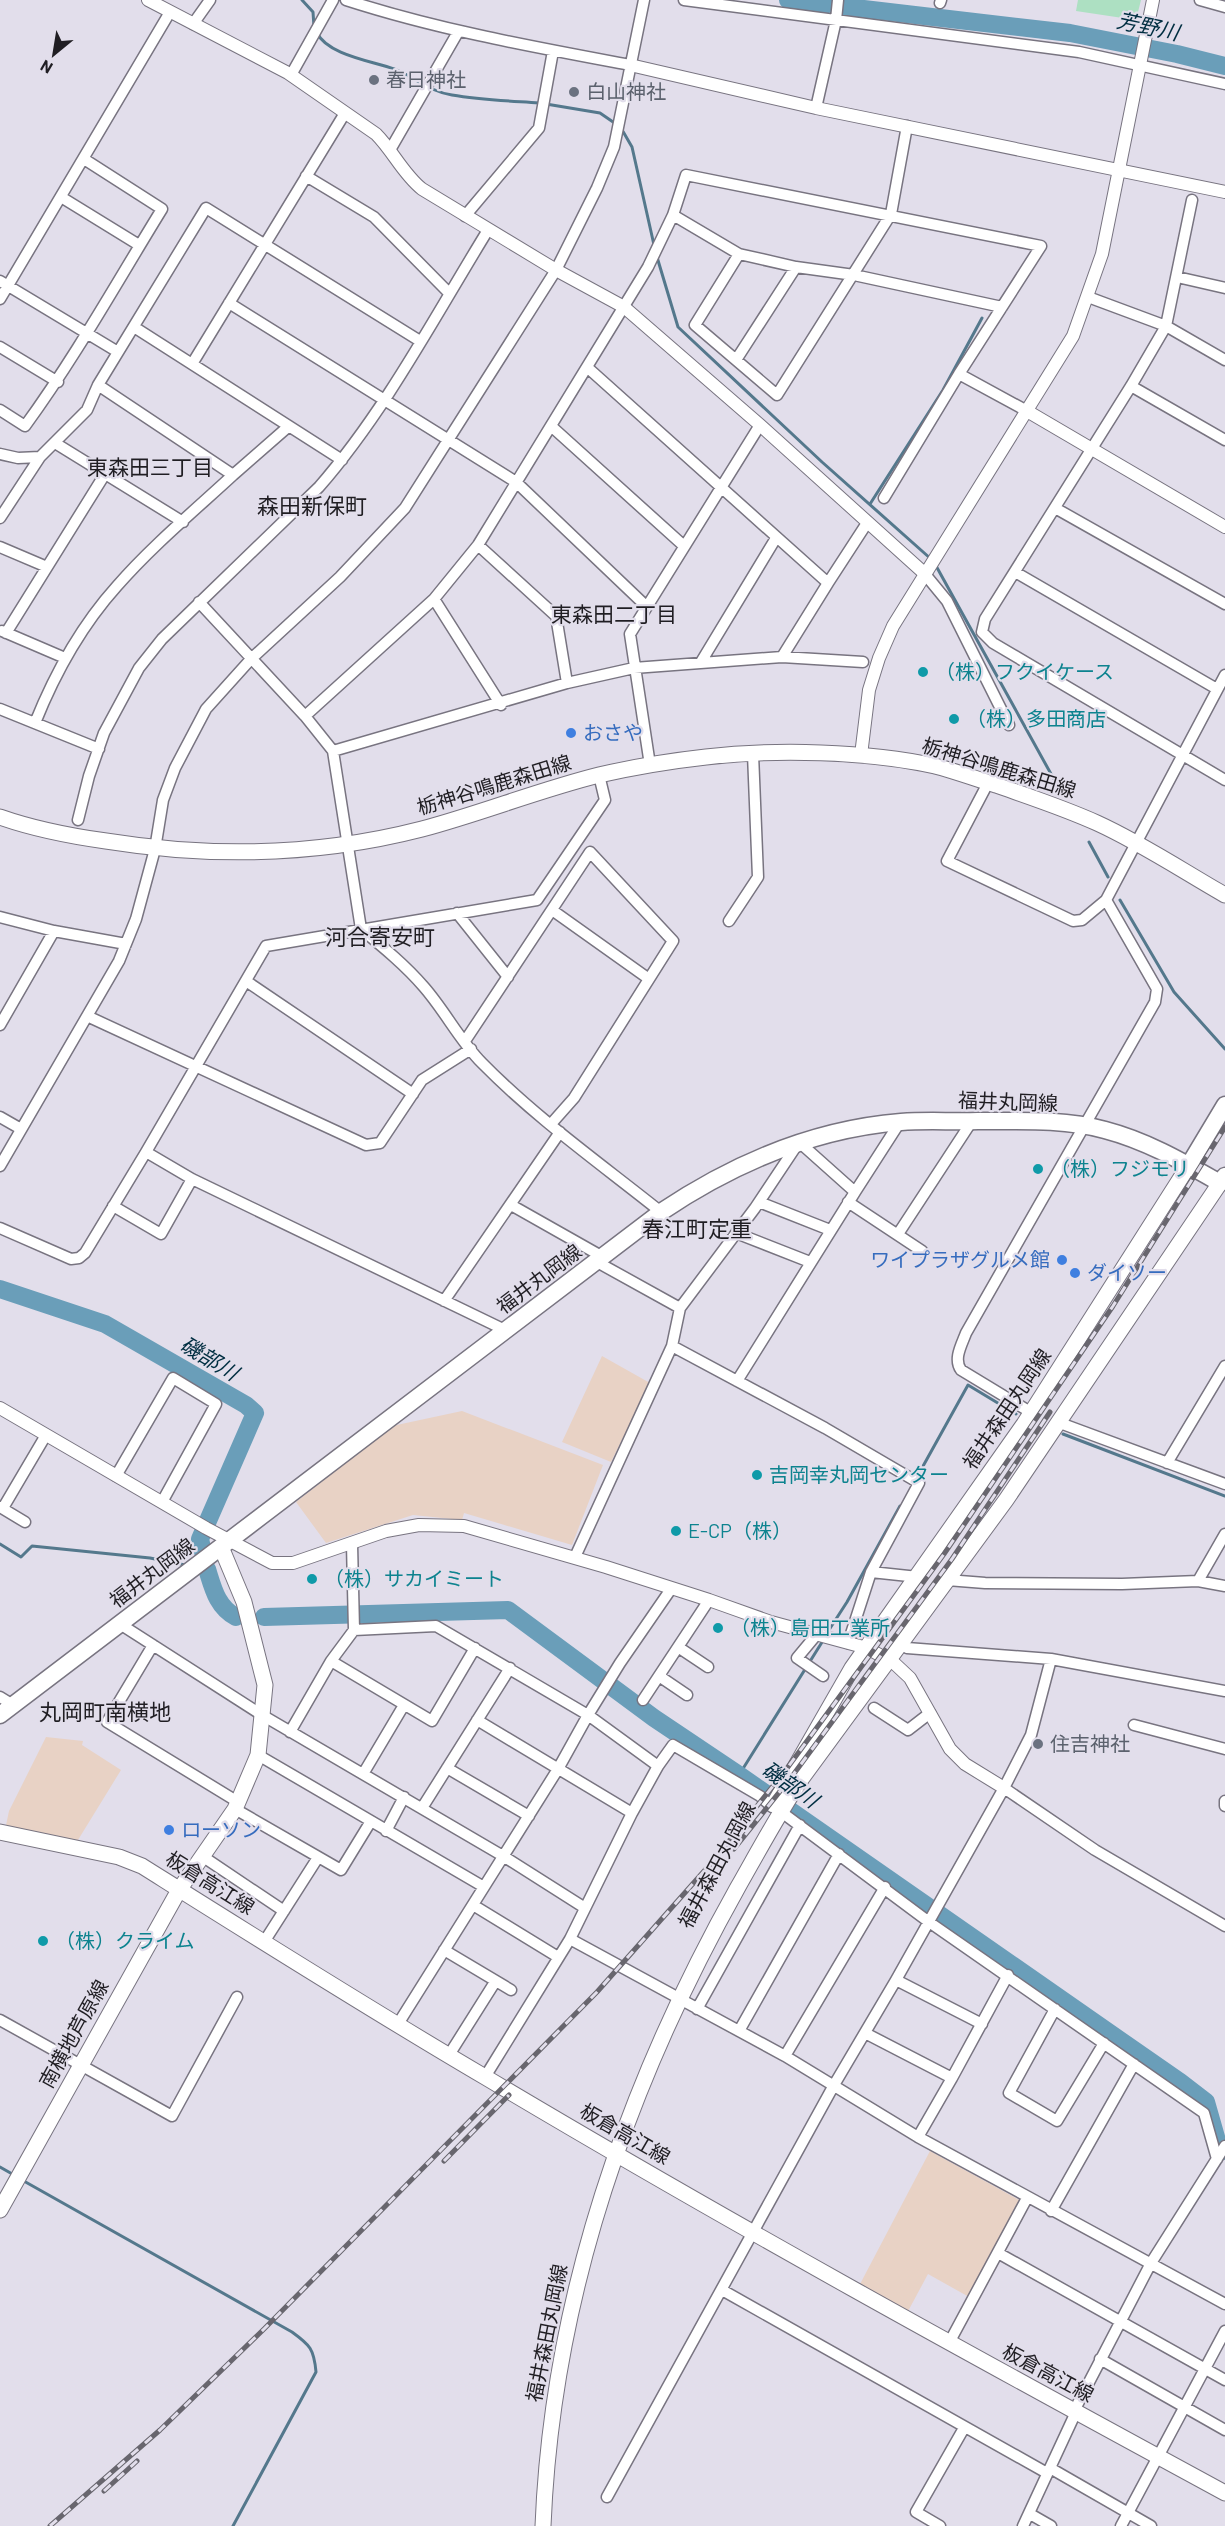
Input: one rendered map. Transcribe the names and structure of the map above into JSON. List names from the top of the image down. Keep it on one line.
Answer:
{"streets":{"main road":["栃神谷鳴鹿森田線","福井丸岡線","福井森田丸岡線","板倉高江線","南横地芦原線"]},"crossings":[["福井丸岡線","福井森田丸岡線"],["福井丸岡線","南横地芦原線"],["福井森田丸岡線","板倉高江線"],["板倉高江線","南横地芦原線"]],"districts":["東森田三丁目","森田新保町","東森田二丁目","河合寄安町","春江町定重","丸岡町南横地"],"water":["芳野川","磯部川"],"places":["春日神社","白山神社","（株）フクイケース","（株）多田商店","おさや","（株）フジモリ","ワイプラザグルメ館","ダイソー","吉岡幸丸岡センター","E-CP（株）","（株）サカイミート","（株）島田工業所","住吉神社","ローソン","（株）クライム"],"north":"bottom left"}
